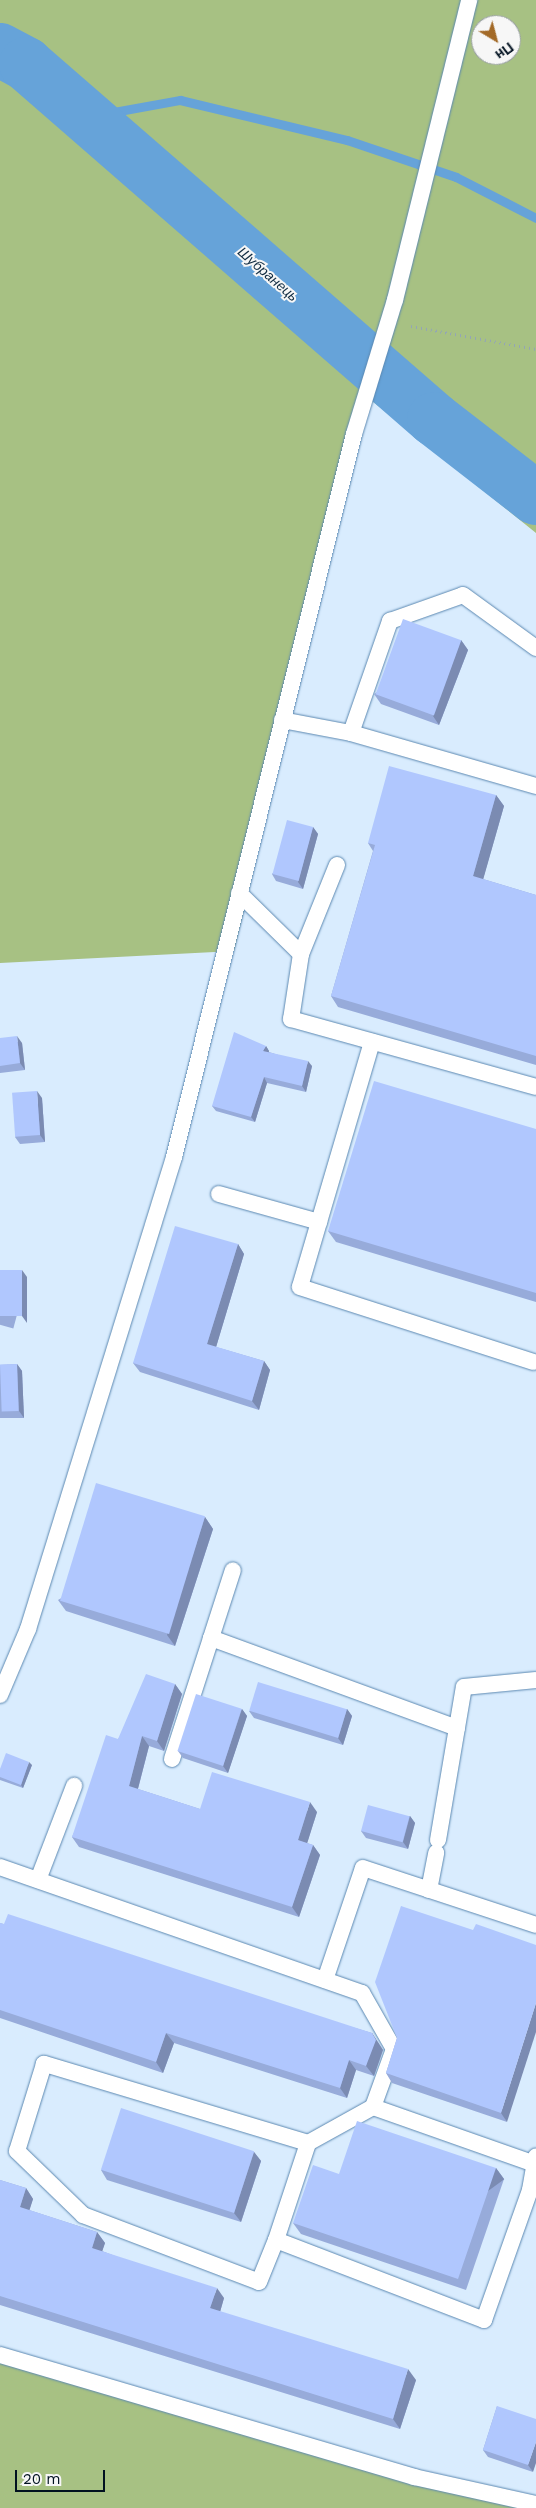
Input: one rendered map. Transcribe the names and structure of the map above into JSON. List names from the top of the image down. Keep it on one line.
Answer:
{"water":["Шубранець"],"scale_bar":"20 m","north":"bottom right"}
